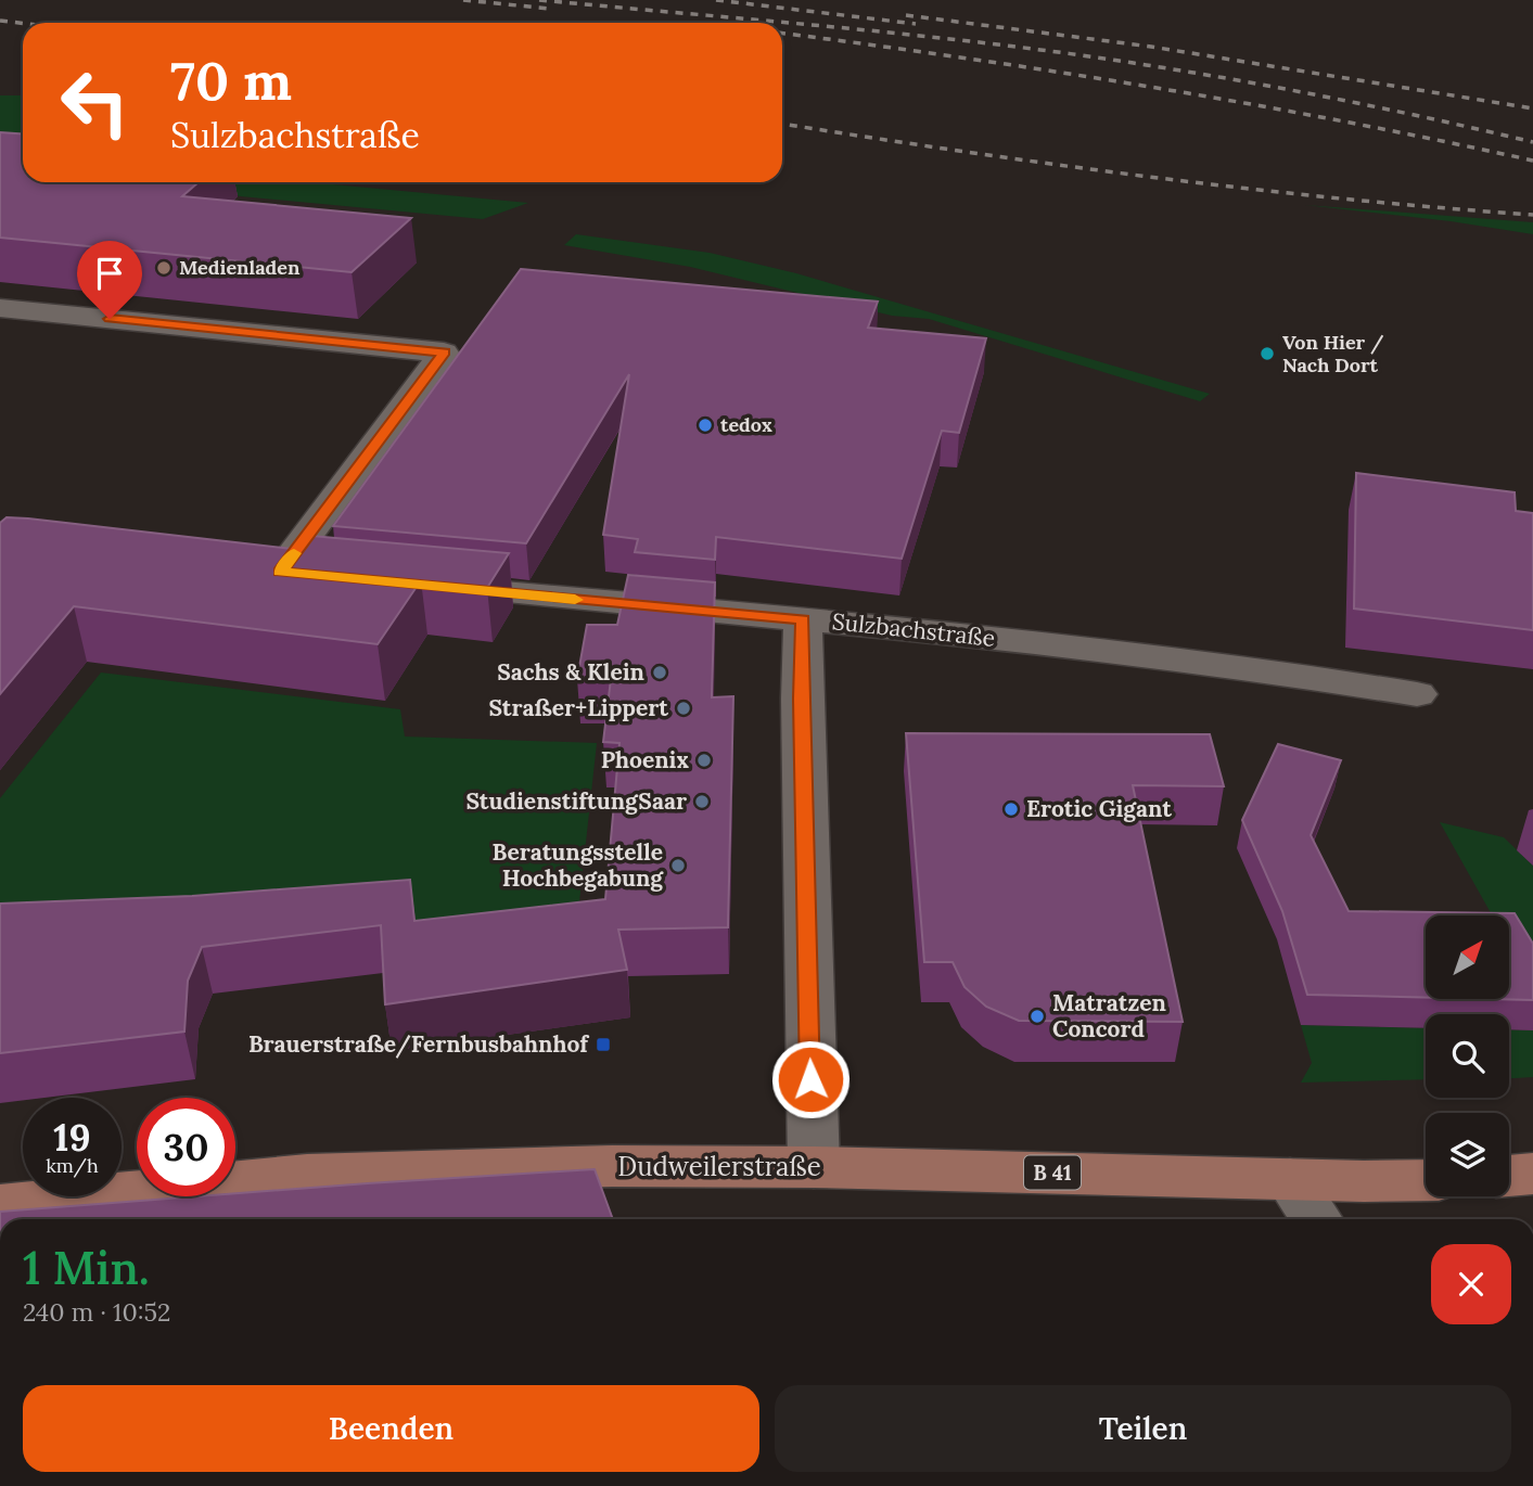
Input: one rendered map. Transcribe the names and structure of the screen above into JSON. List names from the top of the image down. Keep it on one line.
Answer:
{"streets":{"main road":["Dudweilerstraße","B 41"],"street":["Sulzbachstraße"]},"places":{"other":["Medienladen","Von Hier / Nach Dort","tedox","Sachs & Klein","Straßer+Lippert","Phoenix","StudienstiftungSaar","Erotic Gigant","Beratungsstelle Hochbegabung","Matratzen Concord"],"transit":["Brauerstraße/Fernbusbahnhof"]},"north":"top right","page":{"turn":["70 m","Sulzbachstraße"],"speed":"19 km/h","limit":"30","heading":["1 Min.","240 m · 10:52"],"buttons":["Beenden","Teilen"]}}
